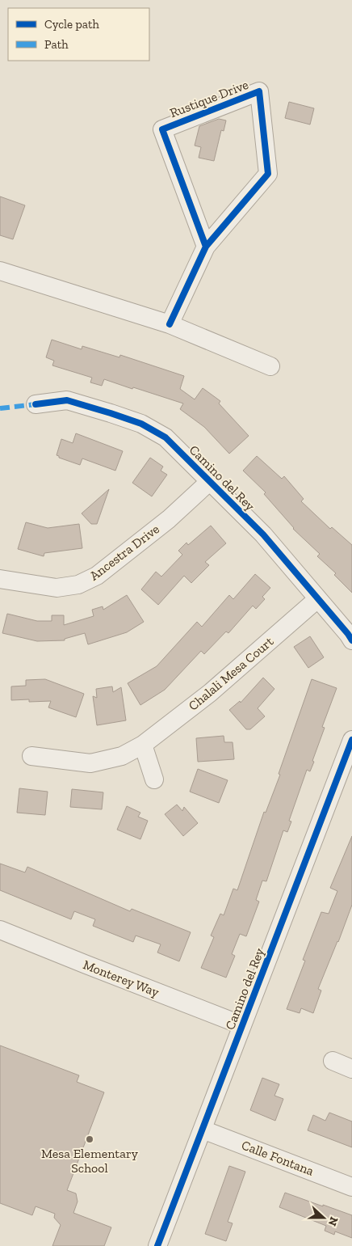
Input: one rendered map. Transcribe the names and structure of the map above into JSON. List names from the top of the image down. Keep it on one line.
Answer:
{"streets":{"street":["Rustique Drive","Camino del Rey","Ancestra Drive","Chalali Mesa Court","Monterey Way","Calle Fontana"]},"crossings":[["Camino del Rey","Ancestra Drive"],["Camino del Rey","Chalali Mesa Court"],["Camino del Rey","Monterey Way"],["Camino del Rey","Calle Fontana"]],"places":["Mesa Elementary School"],"legend":["Cycle path","Path"],"north":"right"}
